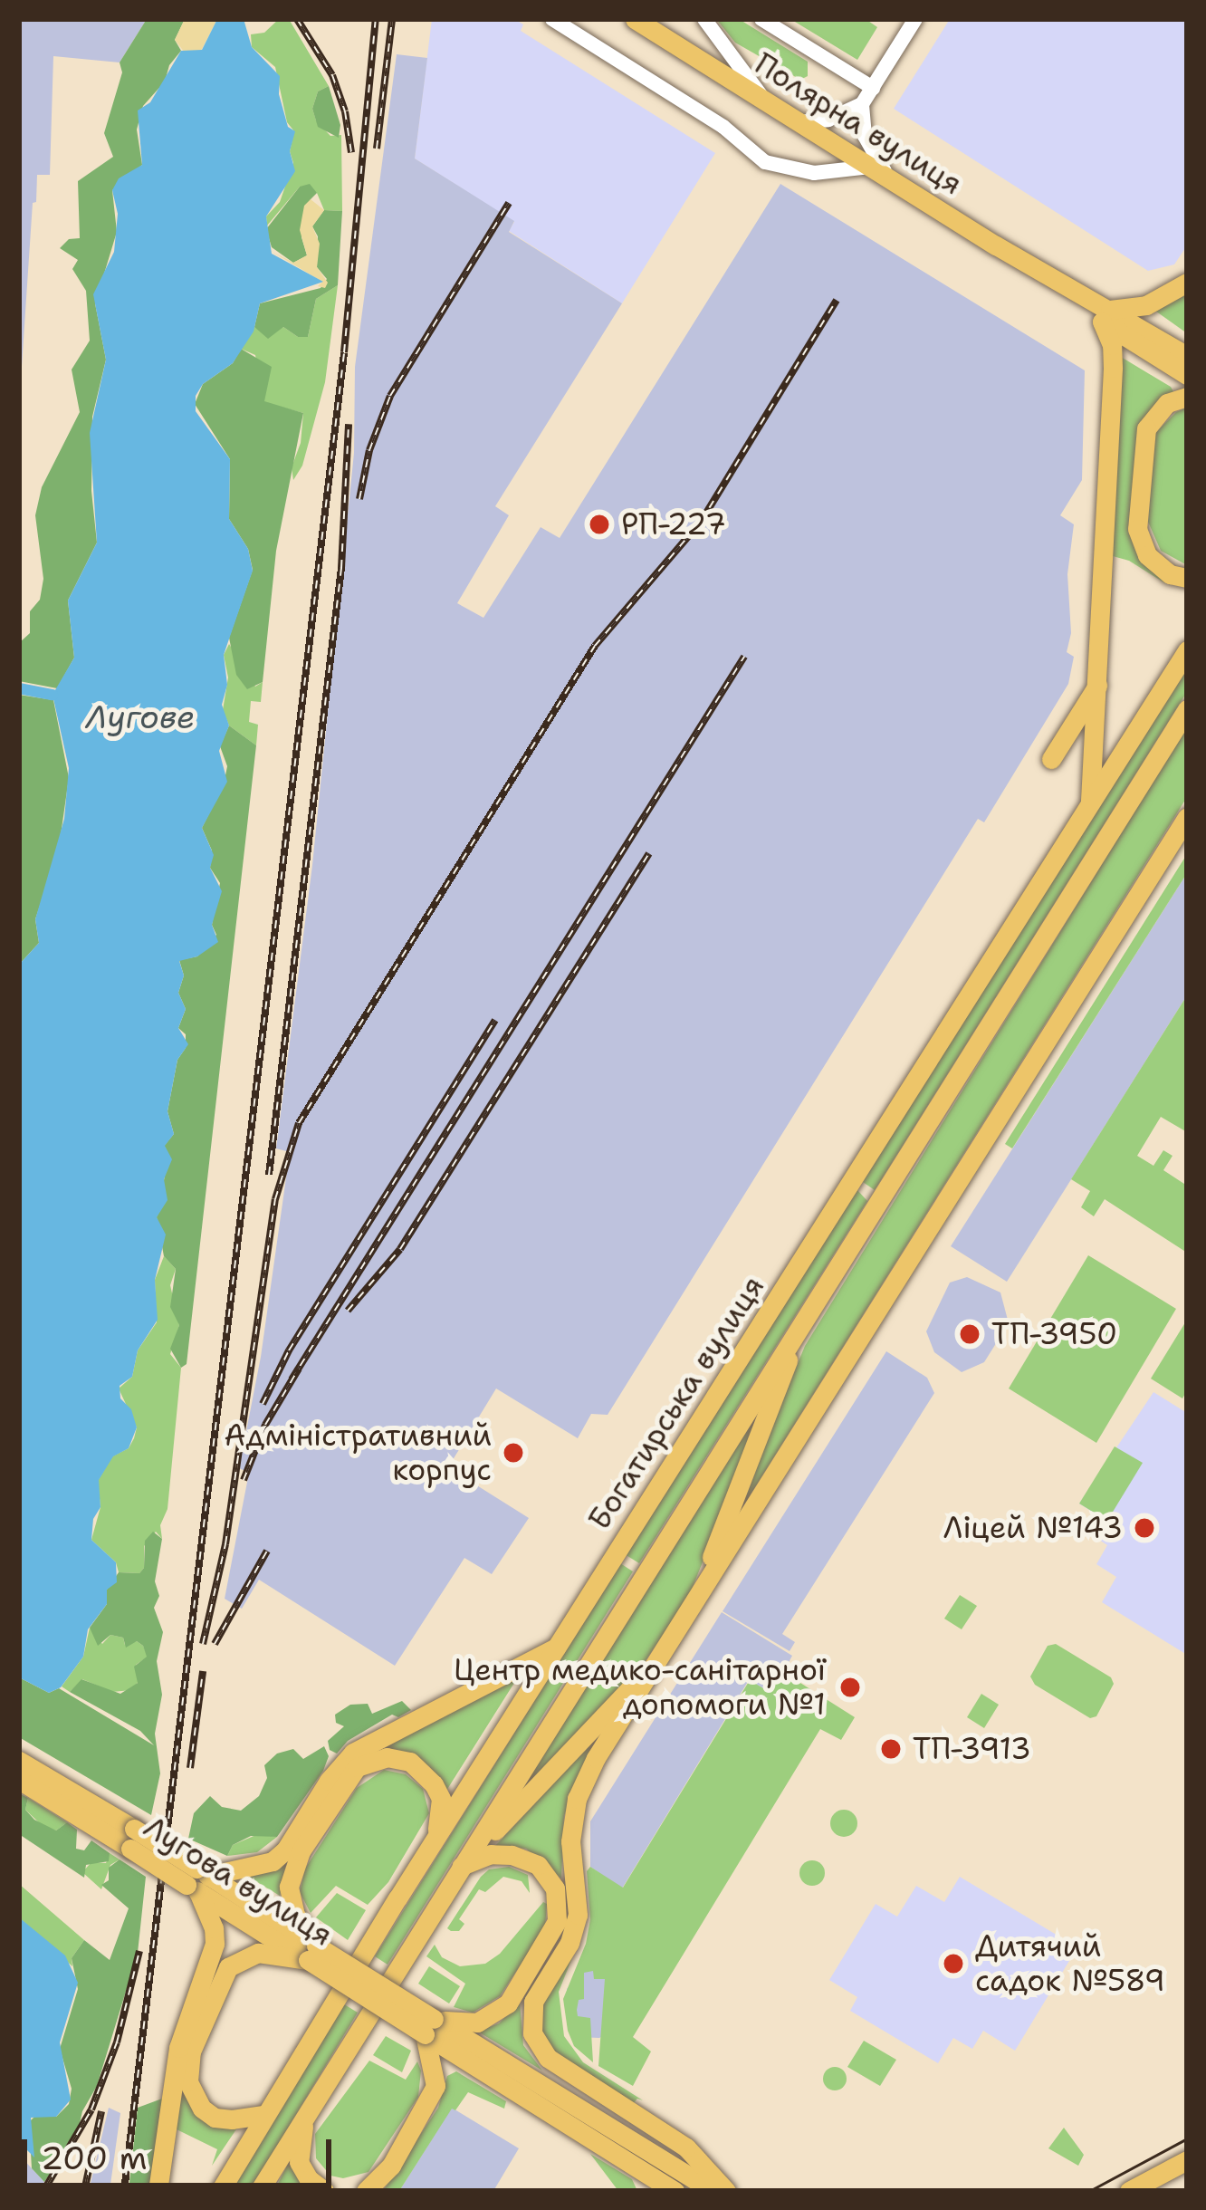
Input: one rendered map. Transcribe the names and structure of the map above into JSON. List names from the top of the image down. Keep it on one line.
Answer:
{"streets":{"main road":["Полярна вулиця","Богатирська вулиця","Лугова вулиця"]},"water":["Лугове"],"places":["РП-227","ТП-3950","Адміністративний корпус","Ліцей №143","Центр медико-санітарної допомоги №1","ТП-3913","Дитячий садок №589"],"scale_bar":"200 m"}
